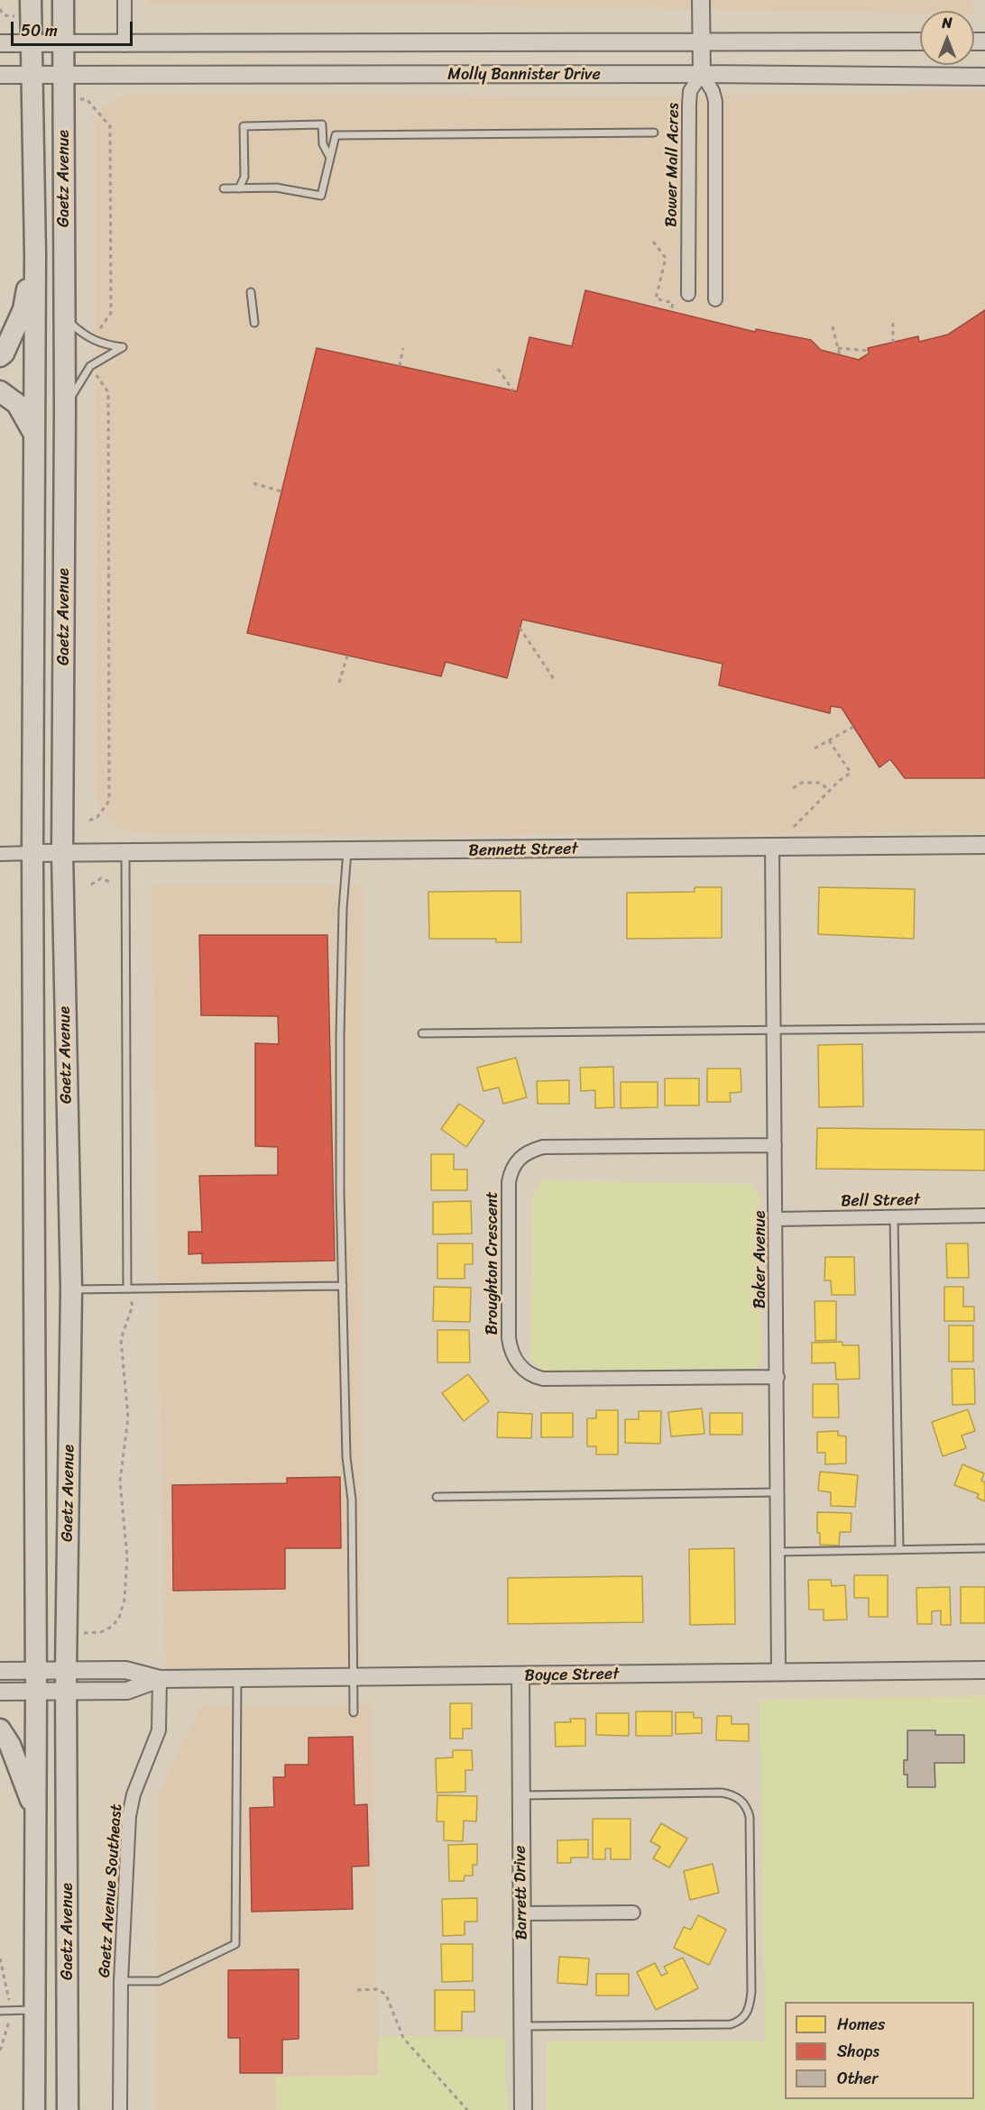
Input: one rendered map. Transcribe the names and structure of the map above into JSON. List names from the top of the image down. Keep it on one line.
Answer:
{"streets":{"main road":["Gaetz Avenue"],"street":["Molly Bannister Drive","Bower Mall Acres","Bennett Street","Bell Street","Baker Avenue","Broughton Crescent","Boyce Street","Gaetz Avenue Southeast","Barrett Drive"]},"crossings":[["Molly Bannister Drive","Bower Mall Acres"],["Molly Bannister Drive","Gaetz Avenue"],["Gaetz Avenue","Bennett Street"],["Gaetz Avenue","Boyce Street"],["Bennett Street","Baker Avenue"],["Bell Street","Baker Avenue"],["Baker Avenue","Broughton Crescent"],["Baker Avenue","Boyce Street"],["Boyce Street","Gaetz Avenue Southeast"],["Boyce Street","Barrett Drive"]],"legend":["Homes","Shops","Other"],"scale_bar":"50 m","north":"top"}
